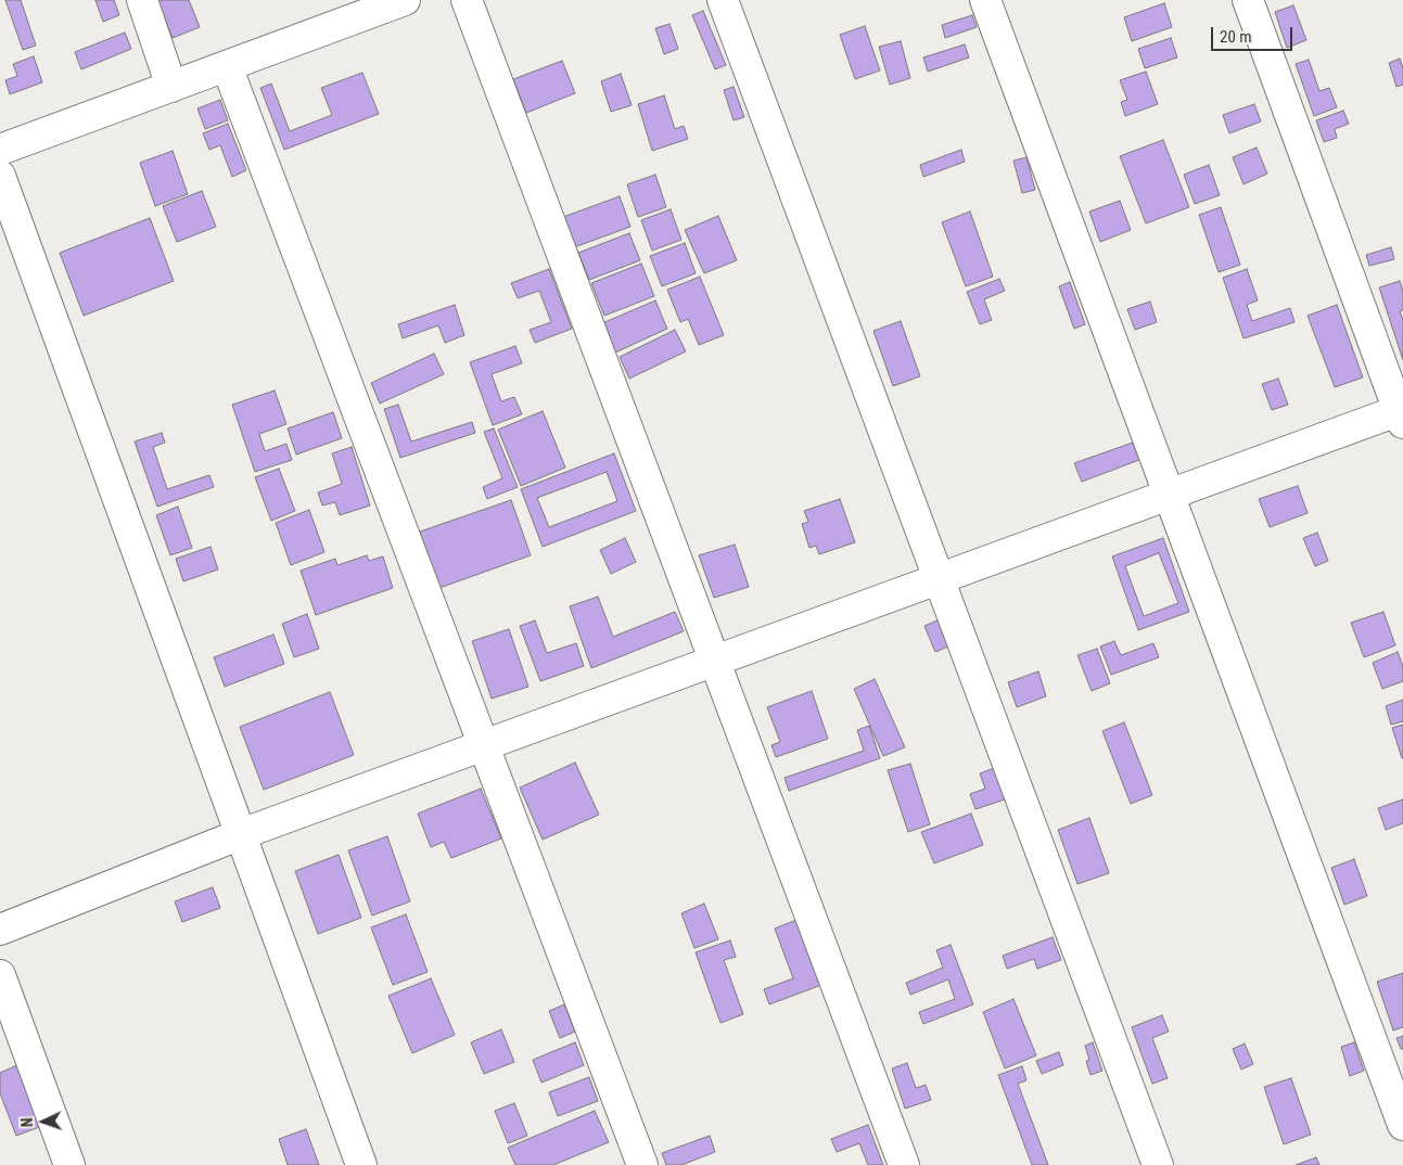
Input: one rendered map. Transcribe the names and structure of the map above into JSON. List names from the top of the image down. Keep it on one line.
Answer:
{"scale_bar":"20 m","north":"left"}
